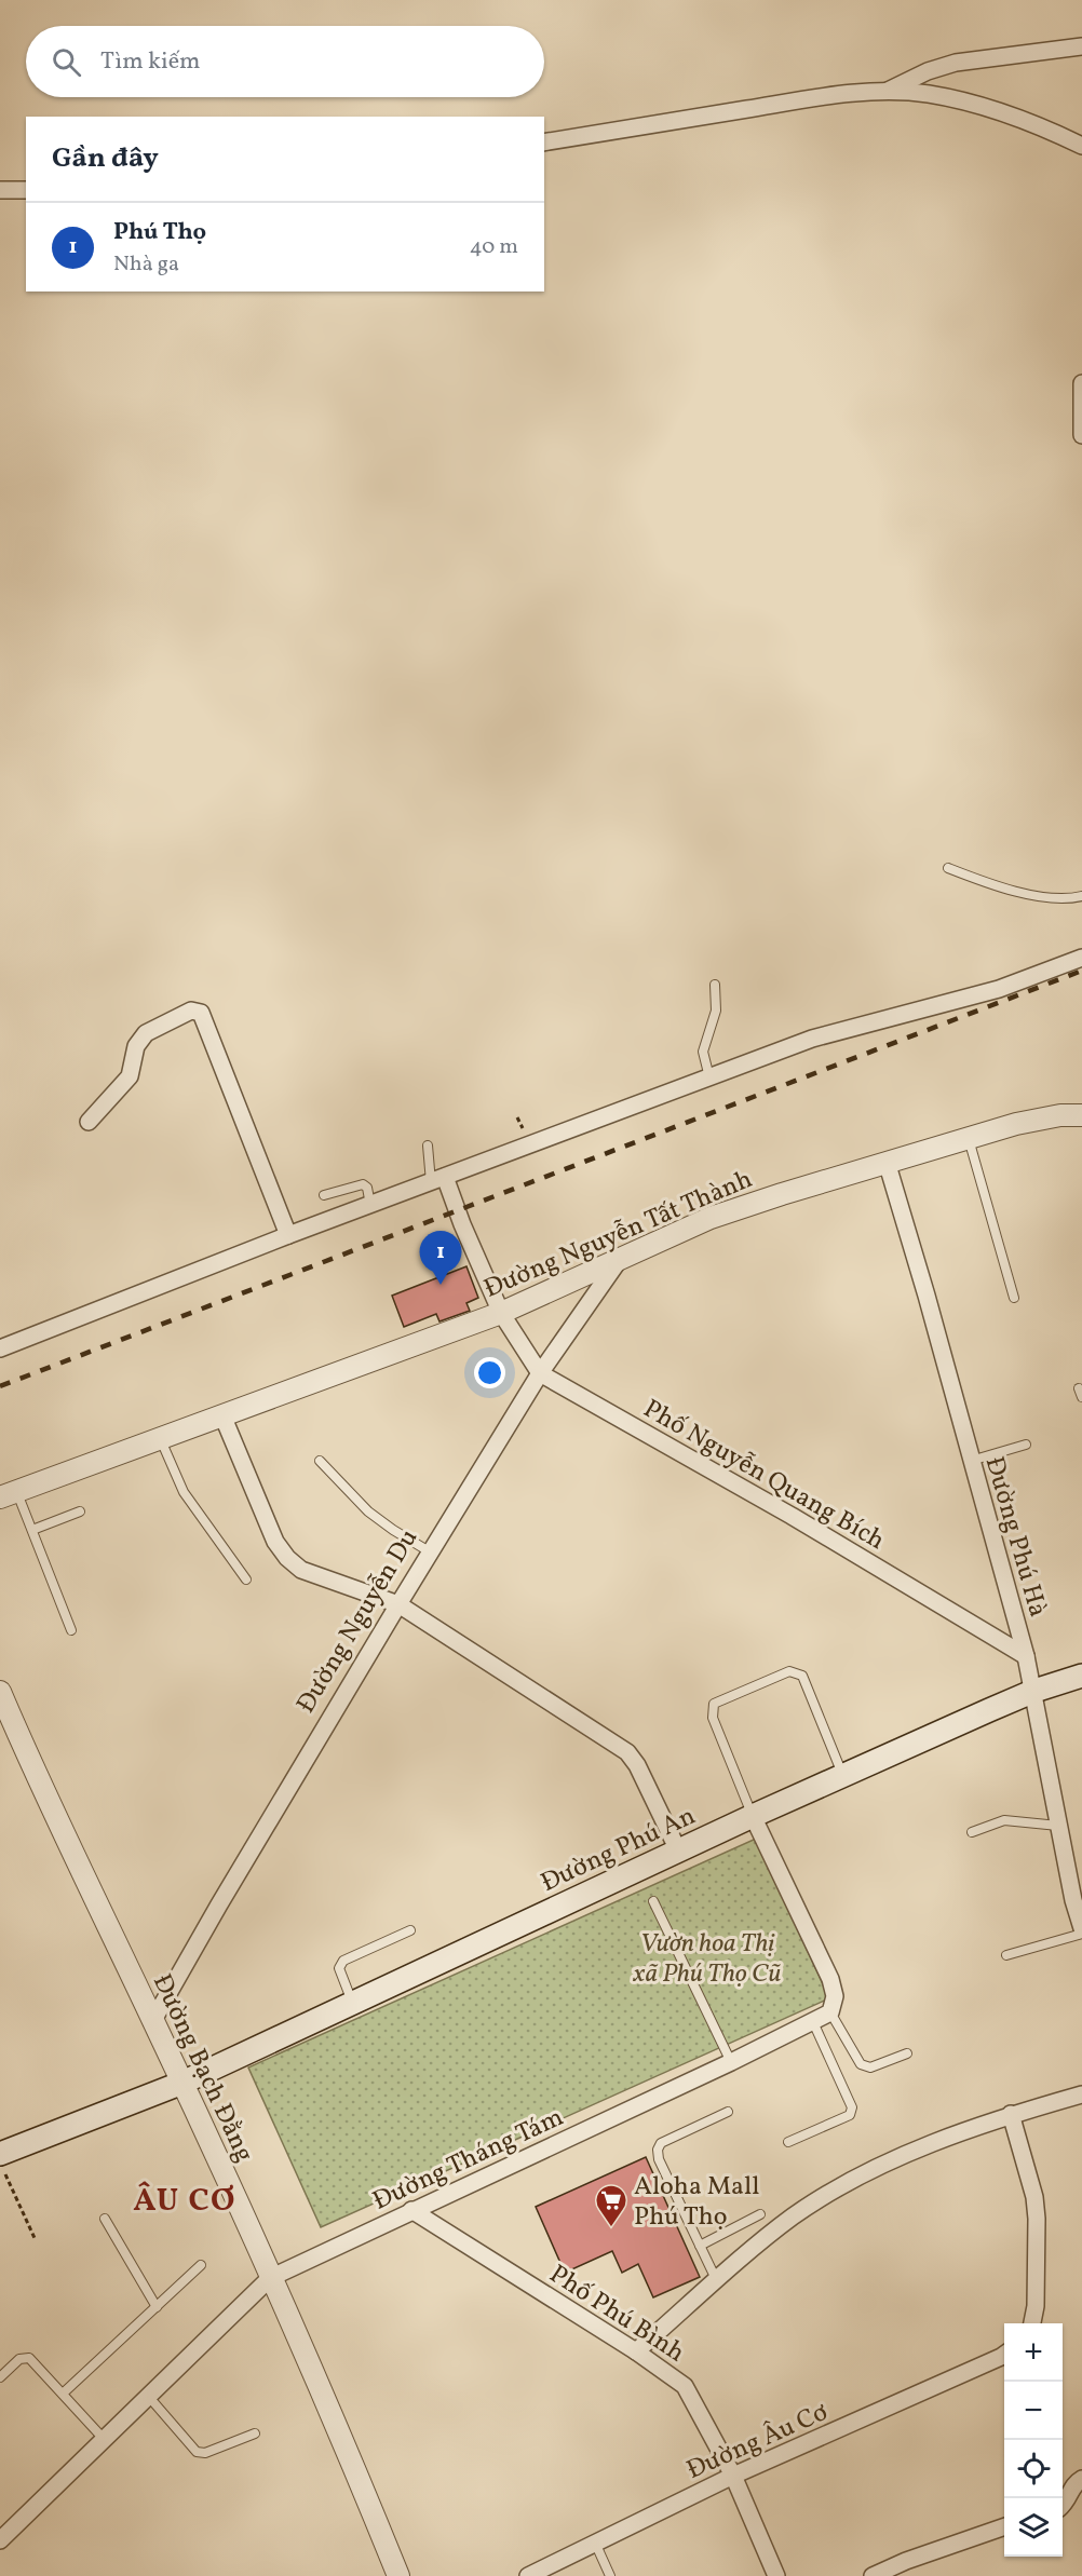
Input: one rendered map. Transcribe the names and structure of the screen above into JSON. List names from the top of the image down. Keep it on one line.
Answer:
{"streets":{"main road":["Đường Phú An"],"street":["Đường Nguyễn Tất Thành","Phố Nguyễn Quang Bích","Đường Phú Hà","Đường Nguyễn Du","Đường Bạch Đằng","Đường Tháng Tám","Phố Phú Bình","Đường Âu Cơ"]},"crossings":[["Đường Nguyễn Tất Thành","Phố Nguyễn Quang Bích"],["Đường Nguyễn Tất Thành","Đường Phú Hà"],["Đường Nguyễn Tất Thành","Đường Nguyễn Du"],["Phố Nguyễn Quang Bích","Đường Phú Hà"],["Phố Nguyễn Quang Bích","Đường Nguyễn Du"],["Đường Phú Hà","Đường Phú An"],["Đường Nguyễn Du","Đường Bạch Đằng"],["Đường Phú An","Đường Bạch Đằng"],["Đường Bạch Đằng","Đường Tháng Tám"],["Đường Tháng Tám","Phố Phú Bình"],["Phố Phú Bình","Đường Âu Cơ"]],"districts":["ÂU CƠ"],"parks":["Vườn hoa Thị xã Phú Thọ Cũ"],"places":{"supermarket":["Aloha Mall Phú Thọ"]},"page":{"search":"Tìm kiếm","heading":"Gần đây","list":[{"mark":"1","name":"Phú Thọ","note":"Nhà ga","value":"40 m"}],"pins":"1","map_buttons":["+","−"]}}
